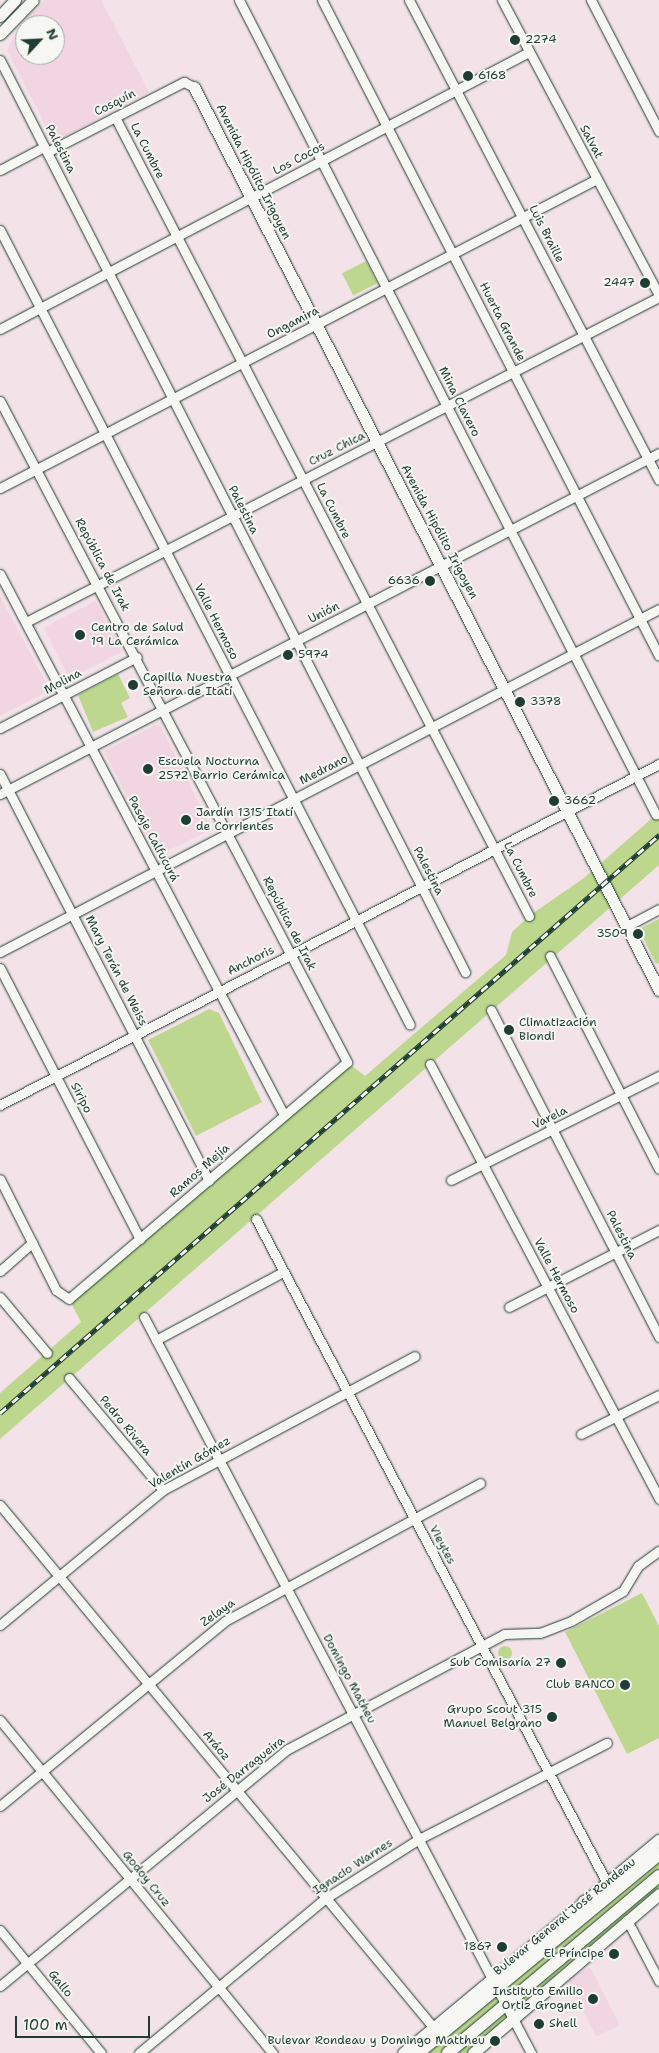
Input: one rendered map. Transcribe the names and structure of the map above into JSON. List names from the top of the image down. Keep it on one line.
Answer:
{"streets":{"main road":["Bulevar General José Rondeau"],"street":["Cosquín","Salvat","Palestina","La Cumbre","Los Cocos","Avenida Hipólito Irigoyen","Luis Braille","Huerta Grande","Ongamira","Mina Clavero","Cruz Chica","República de Irak","Unión","Valle Hermoso","Molina","Medrano","Pasaje Calfucurá","Anchoris","Mary Terán de Weiss","Siripo","Varela","Ramos Mejía","Pedro Rivera","Valentín Gómez","Vieytes","Zelaya","Domingo Matheu","Aráoz","José Darragueira","Ignacio Warnes","Godoy Cruz","Gallo"]},"crossings":[["Cosquín","Palestina"],["Cosquín","La Cumbre"],["Cosquín","Avenida Hipólito Irigoyen"],["Salvat","Los Cocos"],["Salvat","Ongamira"],["Salvat","Cruz Chica"],["Palestina","Los Cocos"],["Palestina","Ongamira"],["Palestina","Cruz Chica"],["Palestina","Unión"],["Palestina","Medrano"],["Palestina","Anchoris"],["Palestina","Varela"],["La Cumbre","Los Cocos"],["La Cumbre","Ongamira"],["La Cumbre","Cruz Chica"],["La Cumbre","Unión"],["La Cumbre","Medrano"],["La Cumbre","Anchoris"],["Los Cocos","Avenida Hipólito Irigoyen"],["Los Cocos","Luis Braille"],["Los Cocos","Huerta Grande"],["Los Cocos","Mina Clavero"],["Los Cocos","Valle Hermoso"],["Avenida Hipólito Irigoyen","Ongamira"],["Avenida Hipólito Irigoyen","Cruz Chica"],["Avenida Hipólito Irigoyen","Unión"],["Avenida Hipólito Irigoyen","Medrano"],["Avenida Hipólito Irigoyen","Anchoris"],["Luis Braille","Ongamira"],["Luis Braille","Cruz Chica"],["Luis Braille","Unión"],["Huerta Grande","Ongamira"],["Huerta Grande","Cruz Chica"],["Huerta Grande","Unión"],["Huerta Grande","Medrano"],["Ongamira","Mina Clavero"],["Ongamira","República de Irak"],["Ongamira","Valle Hermoso"],["Mina Clavero","Cruz Chica"],["Mina Clavero","Unión"],["Mina Clavero","Medrano"],["Cruz Chica","República de Irak"],["Cruz Chica","Valle Hermoso"],["Cruz Chica","Pasaje Calfucurá"],["República de Irak","Unión"],["República de Irak","Molina"],["República de Irak","Medrano"],["República de Irak","Anchoris"],["República de Irak","Ramos Mejía"],["Unión","Valle Hermoso"],["Unión","Pasaje Calfucurá"],["Unión","Mary Terán de Weiss"],["Valle Hermoso","Medrano"],["Valle Hermoso","Anchoris"],["Valle Hermoso","Varela"],["Molina","Pasaje Calfucurá"],["Medrano","Pasaje Calfucurá"],["Medrano","Mary Terán de Weiss"],["Pasaje Calfucurá","Anchoris"],["Pasaje Calfucurá","Ramos Mejía"],["Anchoris","Mary Terán de Weiss"],["Anchoris","Siripo"],["Mary Terán de Weiss","Ramos Mejía"],["Siripo","Ramos Mejía"],["Pedro Rivera","Valentín Gómez"],["Valentín Gómez","Vieytes"],["Valentín Gómez","Domingo Matheu"],["Valentín Gómez","Aráoz"],["Vieytes","Zelaya"],["Vieytes","José Darragueira"],["Vieytes","Ignacio Warnes"],["Vieytes","Bulevar General José Rondeau"],["Zelaya","Domingo Matheu"],["Zelaya","Aráoz"],["Zelaya","Godoy Cruz"],["Domingo Matheu","José Darragueira"],["Domingo Matheu","Ignacio Warnes"],["Domingo Matheu","Bulevar General José Rondeau"],["Aráoz","José Darragueira"],["Aráoz","Ignacio Warnes"],["Aráoz","Bulevar General José Rondeau"],["José Darragueira","Godoy Cruz"],["José Darragueira","Gallo"],["Ignacio Warnes","Godoy Cruz"]],"places":["2274","6168","2447","6636","Centro de Salud 19 La Cerámica","5974","Capilla Nuestra Señora de Itatí","3378","Escuela Nocturna 2572 Barrio Cerámica","3662","Jardín 1315 Itatí de Corrientes","3509","Climatización Biondi","Sub Comisaría 27","Club BANCO","Grupo Scout 315 Manuel Belgrano","1867","El Príncipe","Instituto Emilio Ortiz Grognet","Shell","Bulevar Rondeau y Domingo Mattheu"],"scale_bar":"100 m","north":"top right"}
